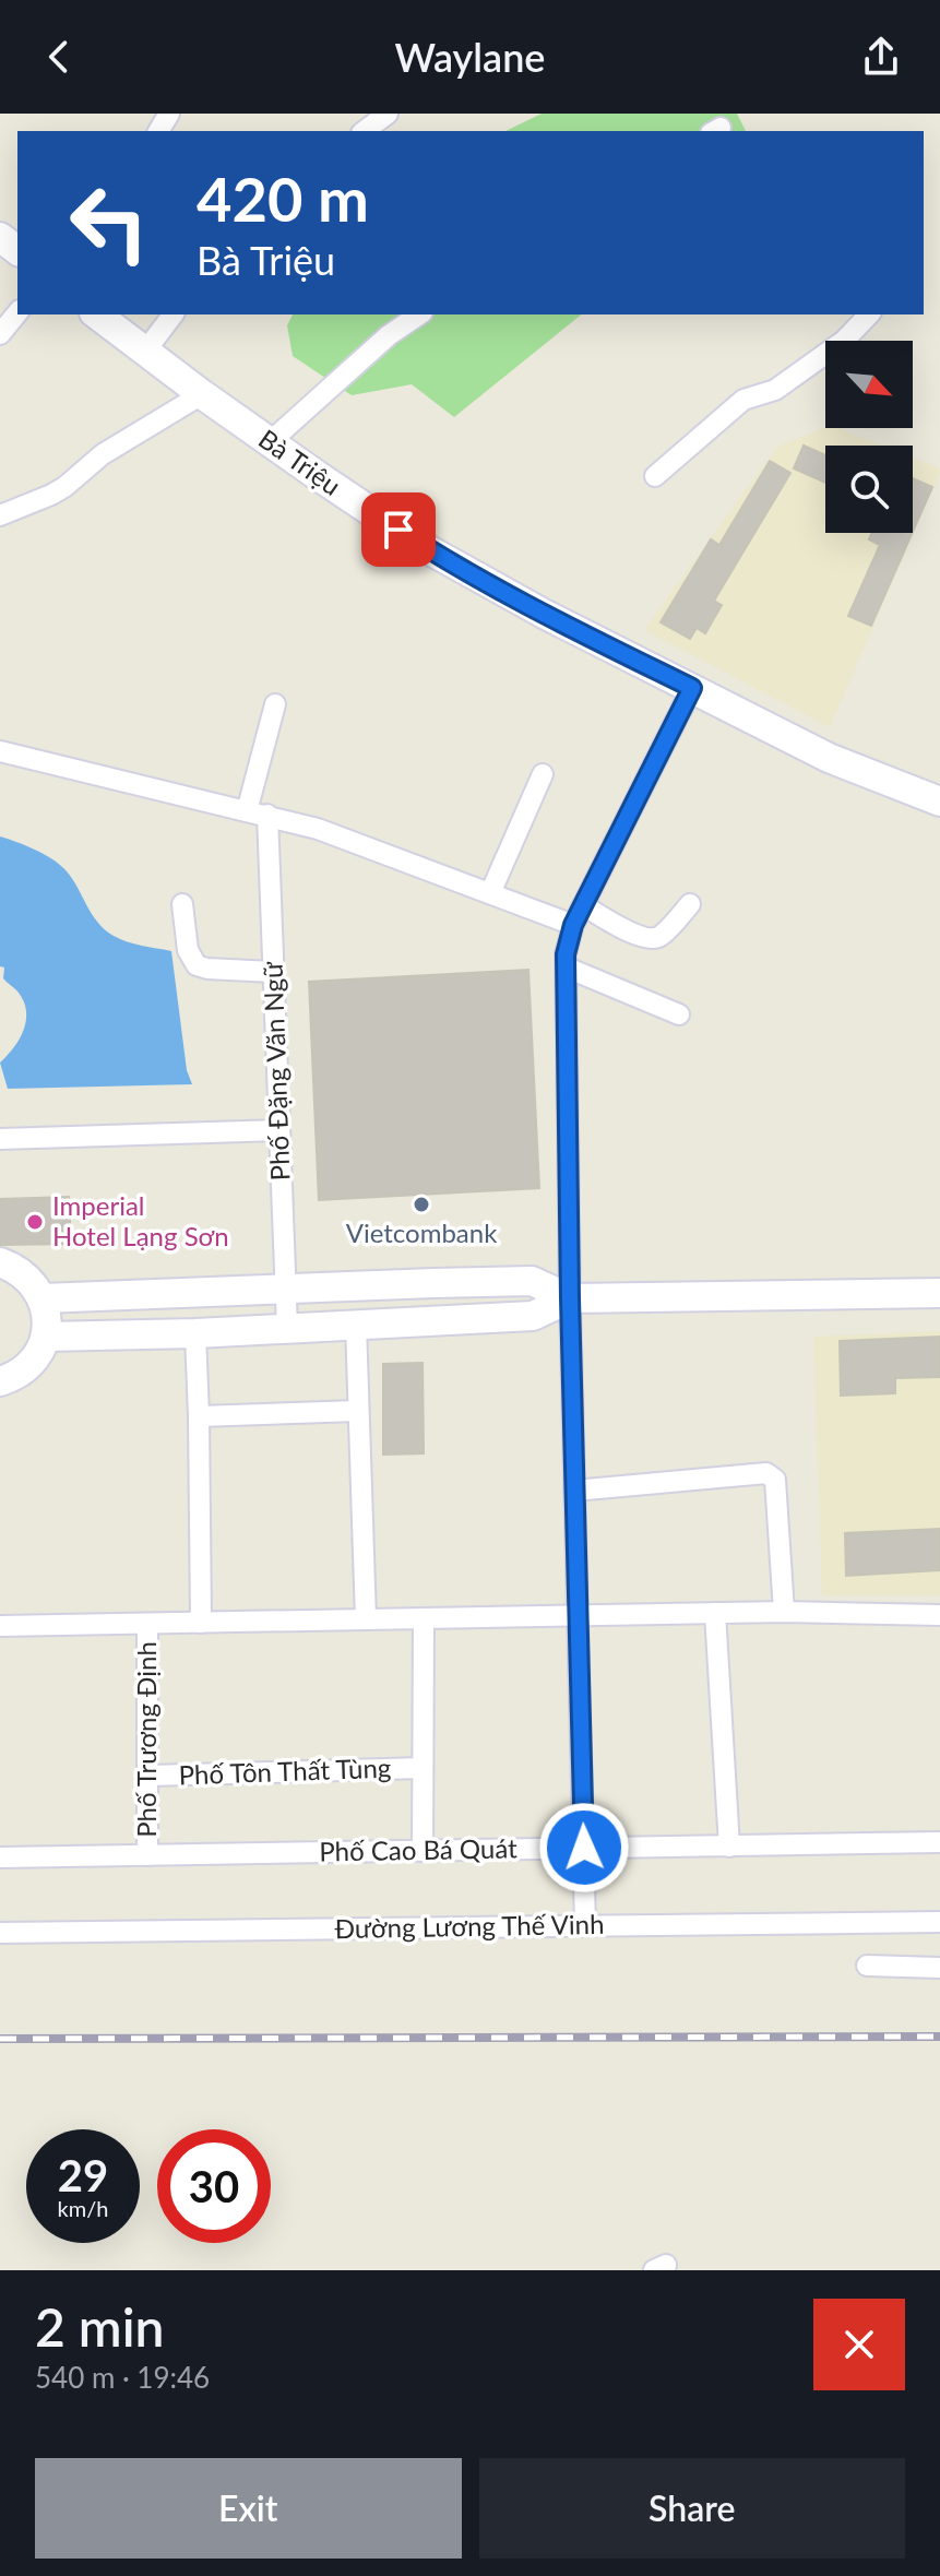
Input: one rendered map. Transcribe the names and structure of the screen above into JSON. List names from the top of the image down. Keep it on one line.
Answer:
{"streets":{"street":["Bà Triệu","Phố Đặng Văn Ngữ","Phố Trương Định","Phố Tôn Thất Tùng","Phố Cao Bá Quát","Đường Lương Thế Vinh"]},"crossings":[["Phố Trương Định","Phố Tôn Thất Tùng"],["Phố Trương Định","Phố Cao Bá Quát"]],"places":["Vietcombank","Imperial Hotel Lạng Sơn"],"north":"bottom right","page":{"header":"Waylane","turn":["420 m","Bà Triệu"],"speed":"29 km/h","limit":"30","heading":["2 min","540 m · 19:46"],"buttons":["Exit","Share"]}}
